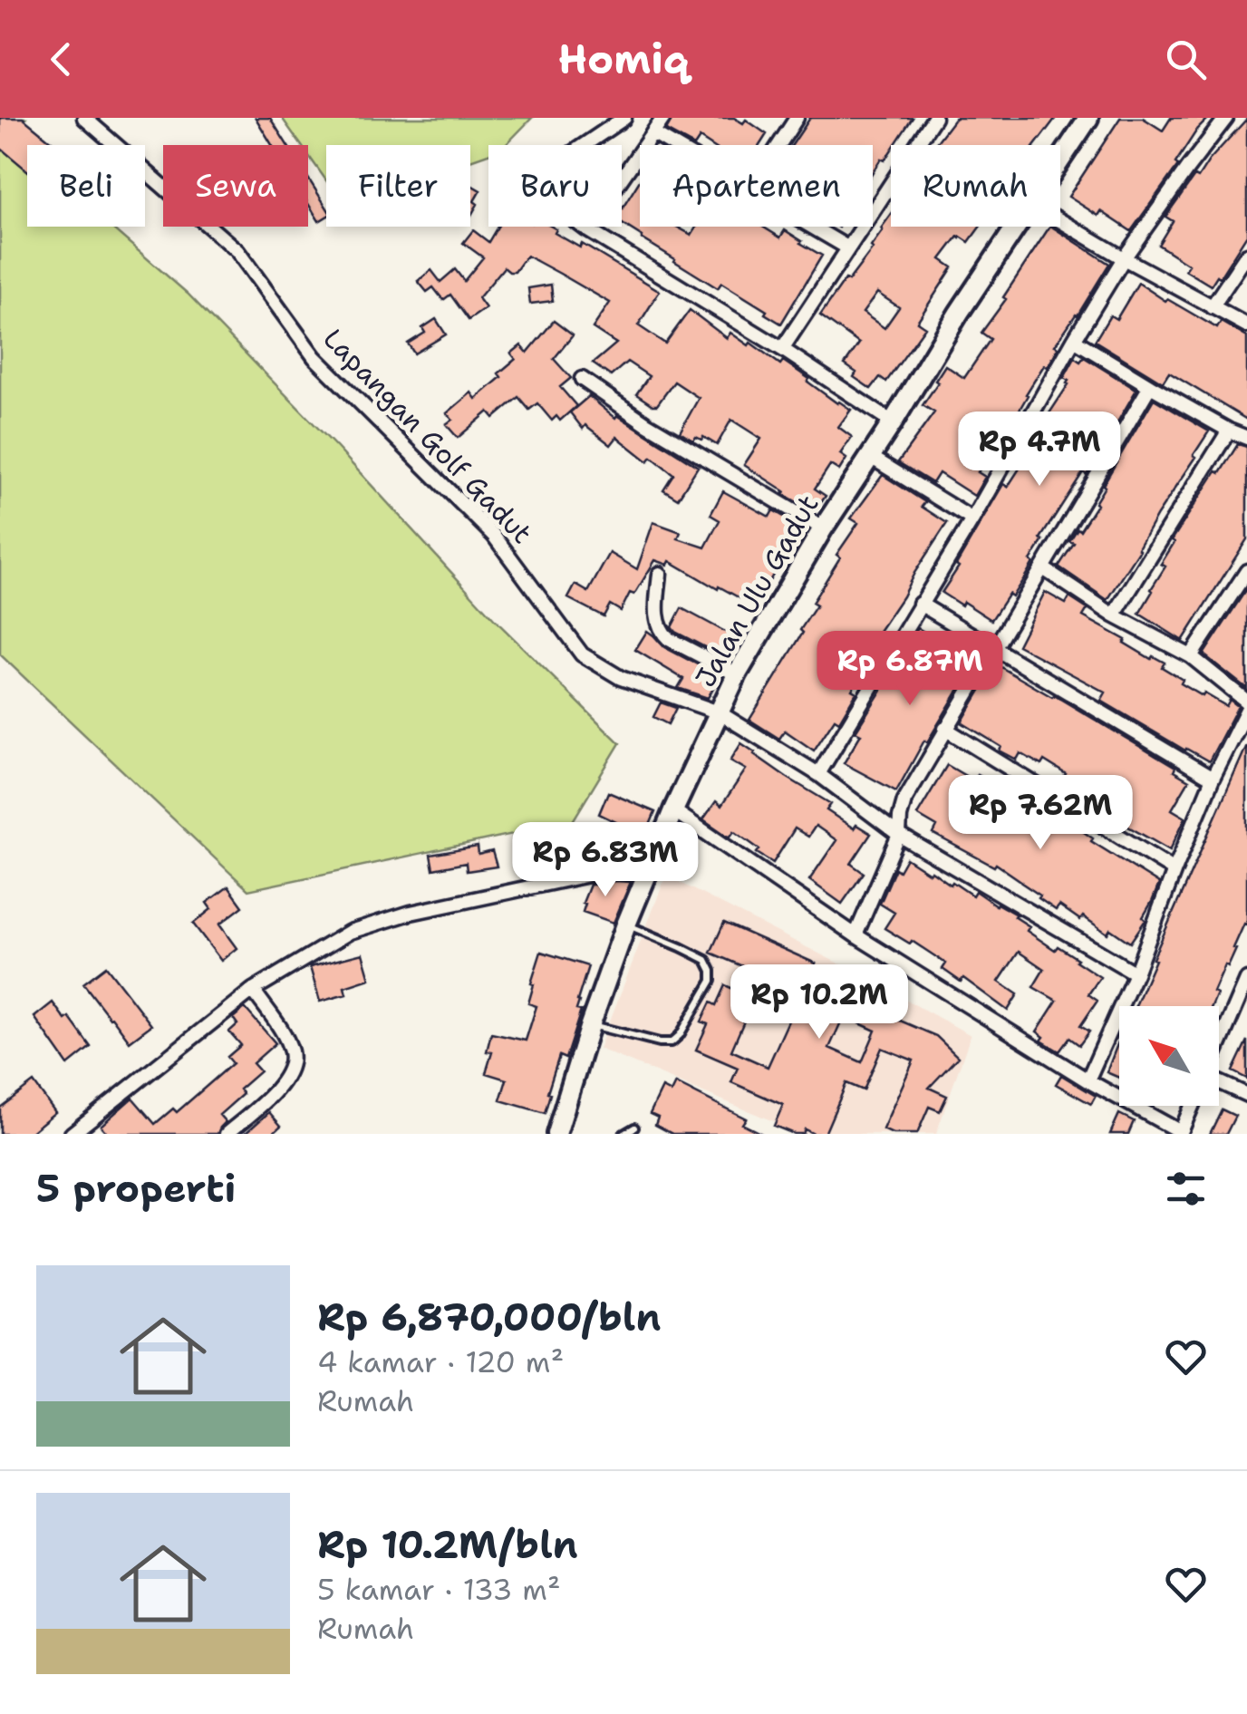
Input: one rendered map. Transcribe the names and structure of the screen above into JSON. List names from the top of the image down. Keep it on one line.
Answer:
{"streets":{"street":["Lapangan Golf Gadut","Jalan Ulu Gadut"]},"crossings":[["Lapangan Golf Gadut","Jalan Ulu Gadut"]],"north":"top left","page":{"header":"Homiq","chip":["Beli","Sewa","Filter","Baru","Apartemen","Rumah"],"price":["Rp 4.7M","Rp 6.87M","Rp 7.62M","Rp 6.83M","Rp 10.2M"],"heading":"5 properti","list":[{"name":"Rp 6,870,000/bln","note":"4 kamar · 120 m² · Rumah"},{"name":"Rp 10.2M/bln","note":"5 kamar · 133 m² · Rumah"}]}}
